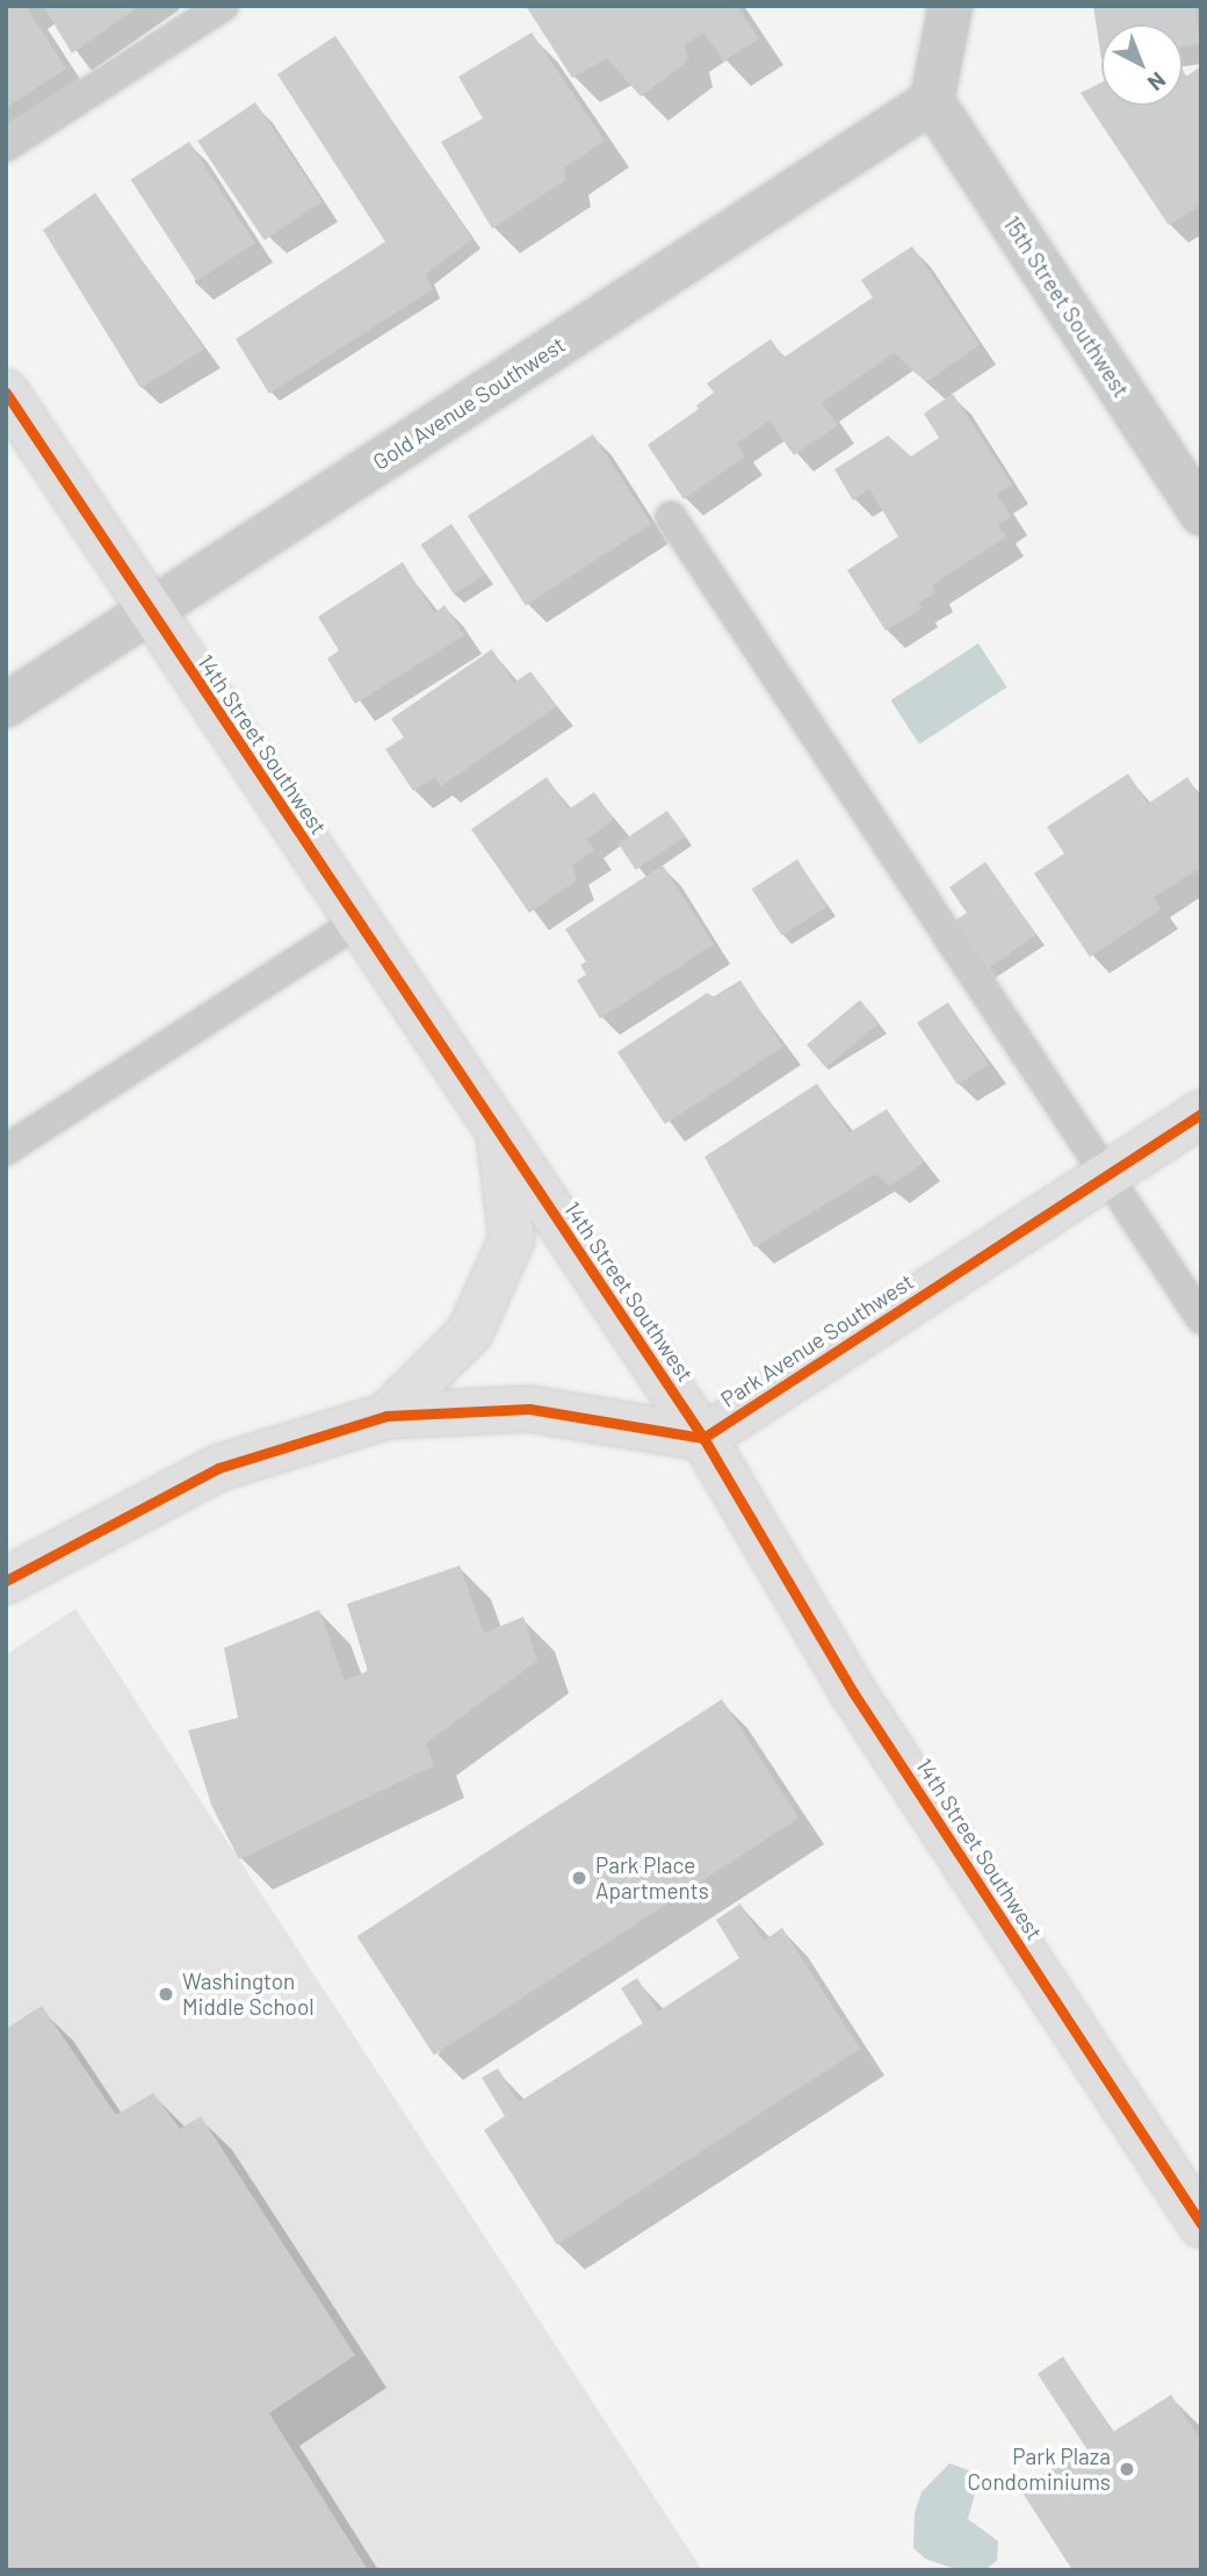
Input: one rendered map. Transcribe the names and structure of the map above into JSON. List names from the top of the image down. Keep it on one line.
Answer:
{"streets":{"street":["15th Street Southwest","Gold Avenue Southwest","14th Street Southwest","Park Avenue Southwest"]},"crossings":[["15th Street Southwest","Gold Avenue Southwest"],["Gold Avenue Southwest","14th Street Southwest"],["14th Street Southwest","Park Avenue Southwest"]],"places":["Park Place Apartments","Washington Middle School","Park Plaza Condominiums"],"north":"bottom right"}
